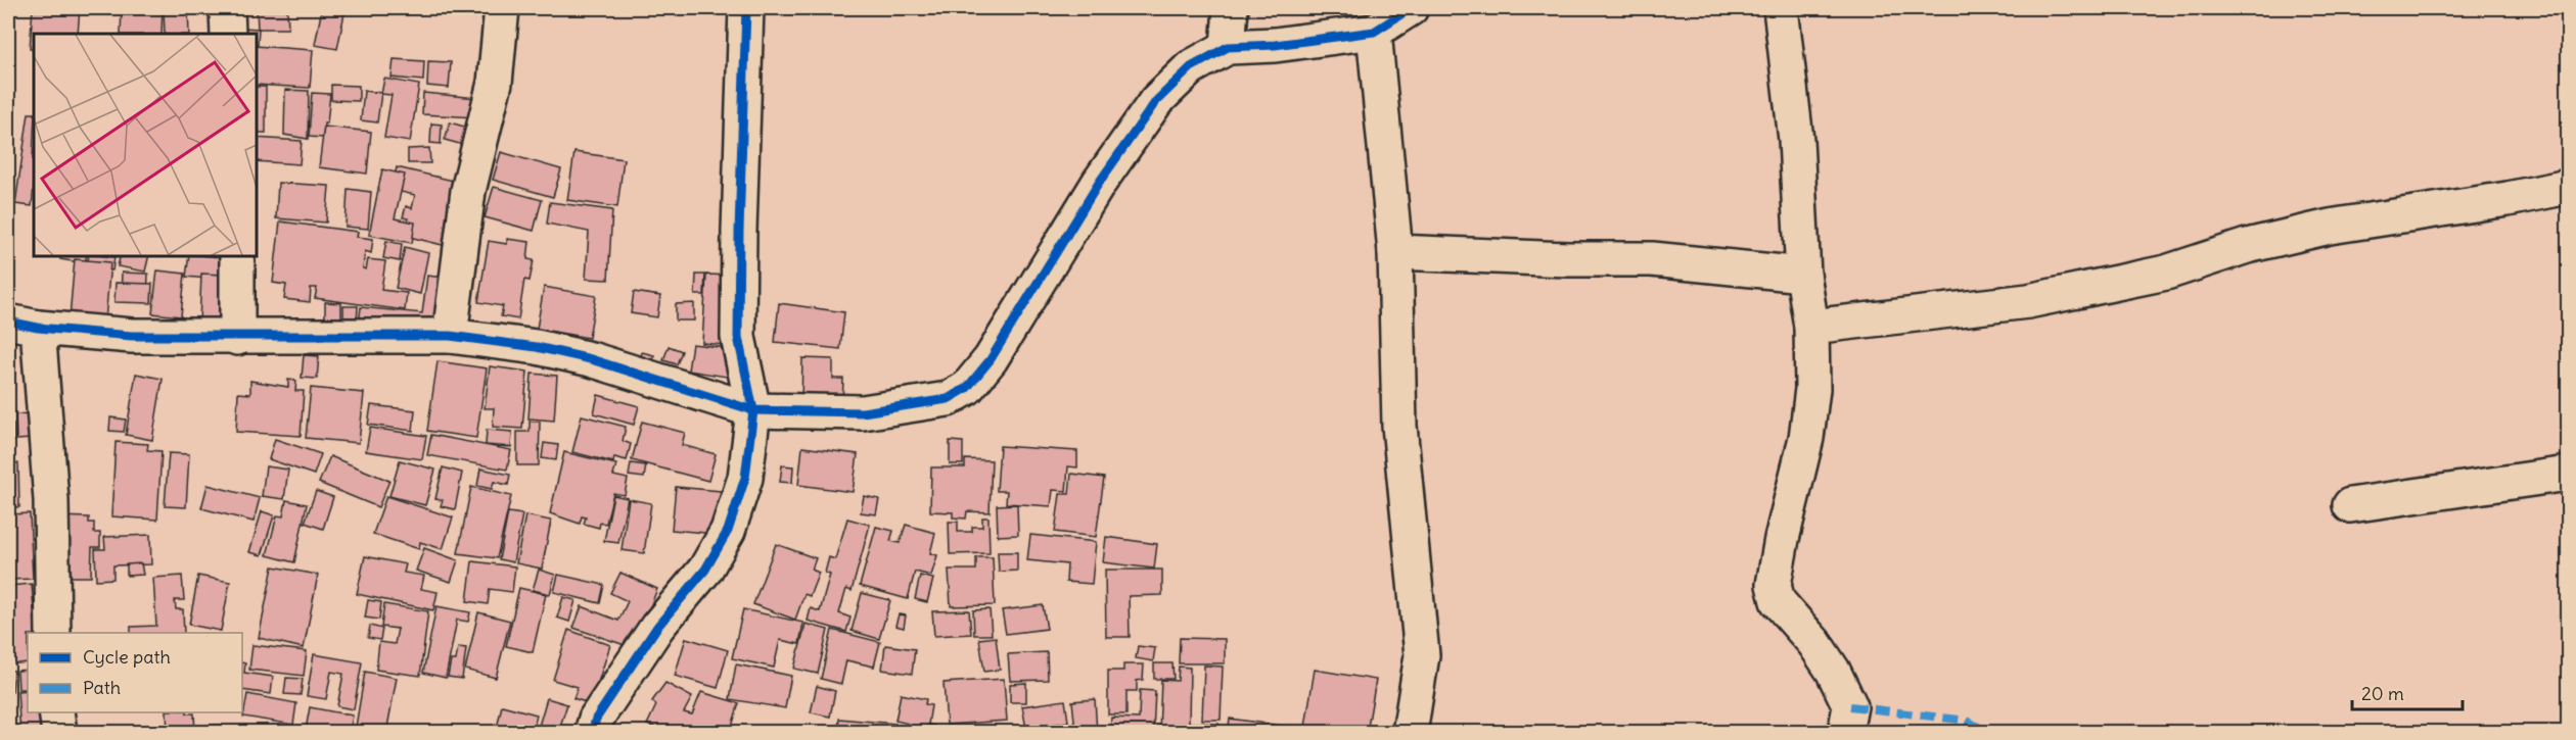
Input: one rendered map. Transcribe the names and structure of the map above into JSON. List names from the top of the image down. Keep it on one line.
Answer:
{"legend":["Cycle path","Path"],"scale_bar":"20 m"}
